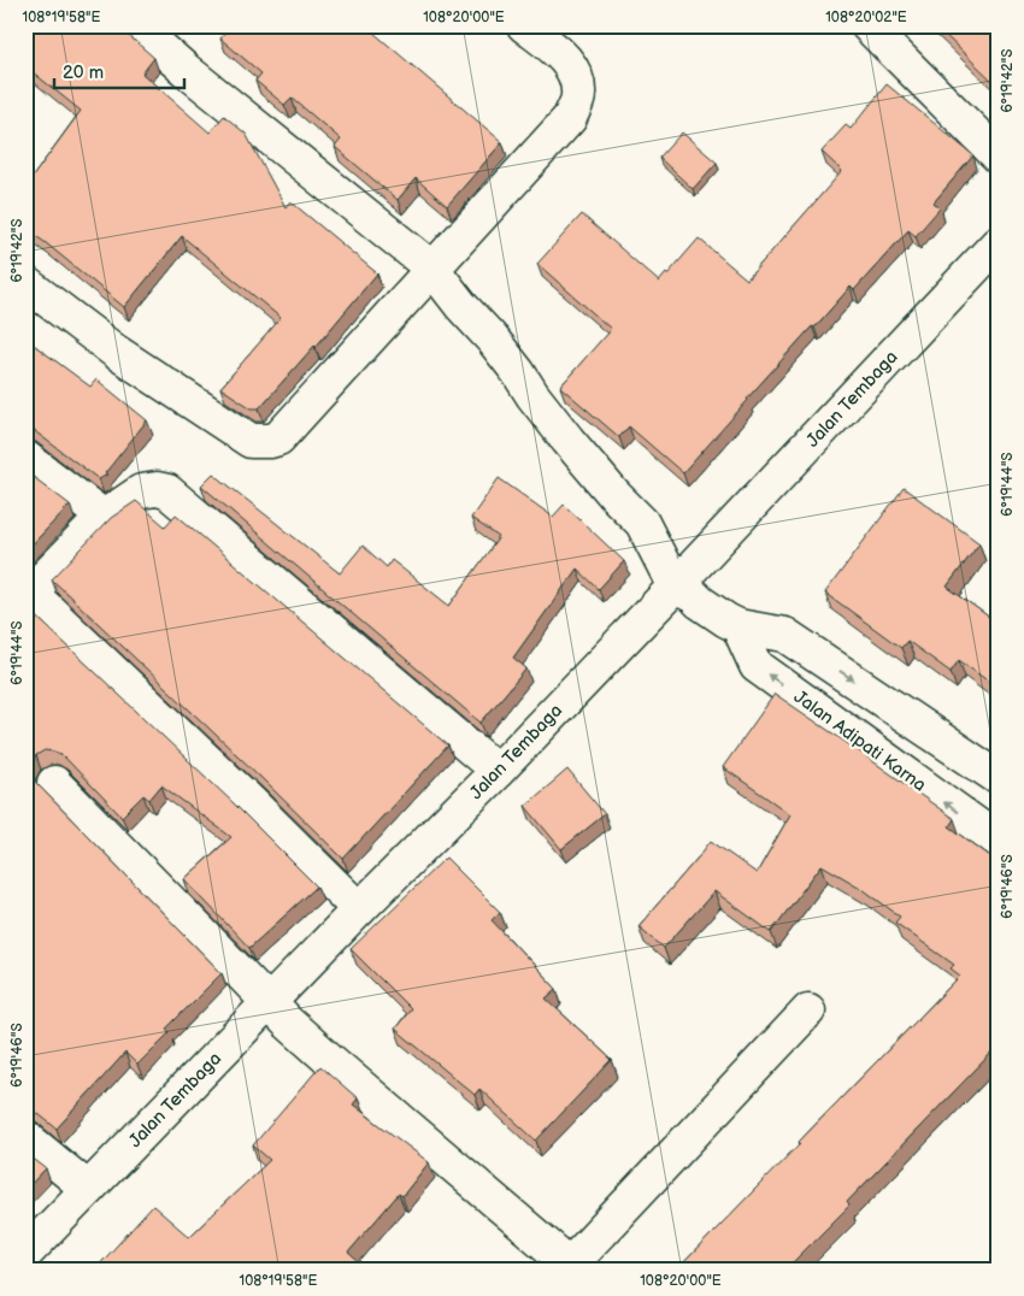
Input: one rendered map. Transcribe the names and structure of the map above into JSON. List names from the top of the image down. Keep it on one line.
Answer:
{"streets":{"street":["Jalan Tembaga","Jalan Adipati Karna"]},"crossings":[["Jalan Tembaga","Jalan Adipati Karna"]],"scale_bar":"20 m","coordinates":["108°19'58\"E","108°20'00\"E","108°20'02\"E","6°19'42\"S","6°19'44\"S","6°19'46\"S"]}
